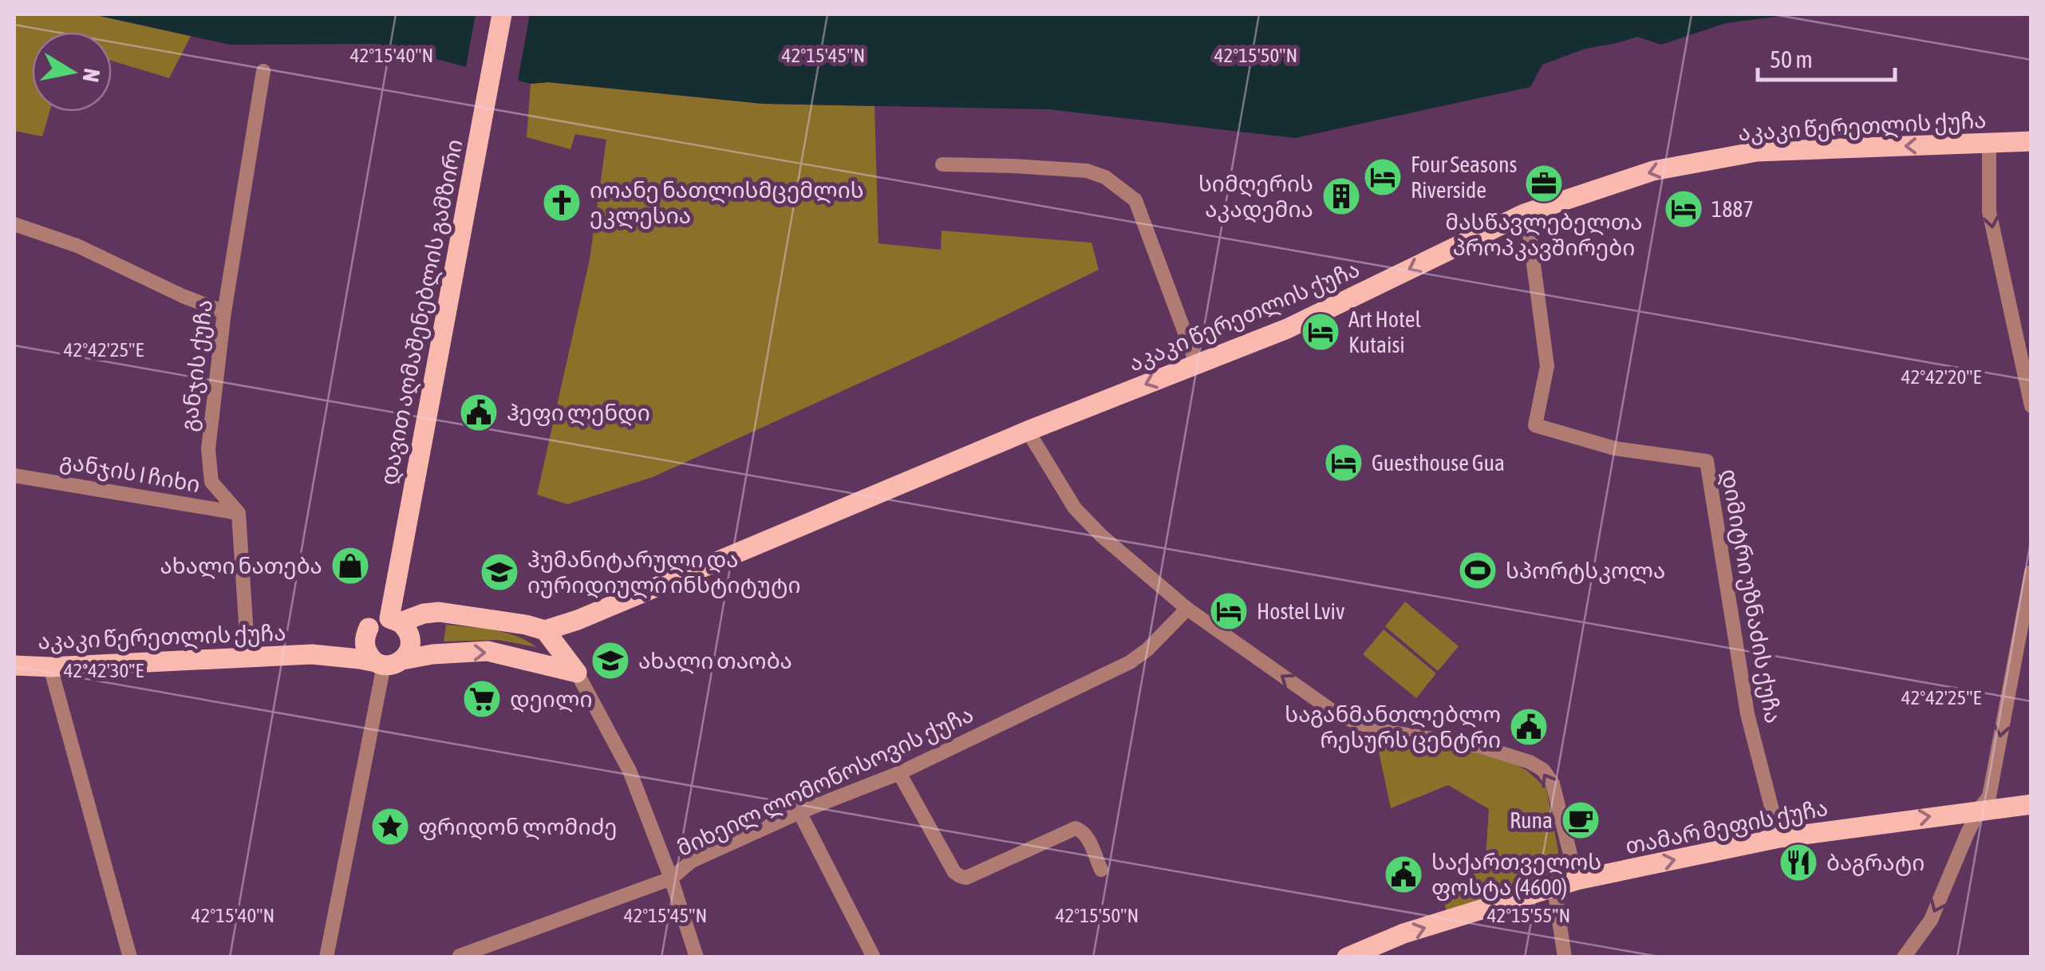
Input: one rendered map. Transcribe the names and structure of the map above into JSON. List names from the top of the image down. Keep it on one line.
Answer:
{"streets":{"main road":["აკაკი წერეთლის ქუჩა","დავით აღმაშენებლის გამზირი","თამარ მეფის ქუჩა"],"street":["განჯის ქუჩა","განჯის I ჩიხი","დიმიტრი უზნაძის ქუჩა","მიხეილ ლომონოსოვის ქუჩა"]},"crossings":[["აკაკი წერეთლის ქუჩა","დავით აღმაშენებლის გამზირი"],["აკაკი წერეთლის ქუჩა","დიმიტრი უზნაძის ქუჩა"],["განჯის ქუჩა","განჯის I ჩიხი"],["დიმიტრი უზნაძის ქუჩა","თამარ მეფის ქუჩა"]],"one_way":["თამარ მეფის ქუჩა"],"places":{"hotel":["Four Seasons Riverside","1887","Art Hotel Kutaisi","Guesthouse Gua","Hostel Lviv"],"office":["მასწავლებელთა პროპკავშირები"],"building":["სიმღერის აკადემია"],"church":["იოანე ნათლისმცემლის ეკლესია"],"public building":["ჰეფი ლენდი","საგანმანთლებლო რესურს ცენტრი","საქართველოს ფოსტა (4600)"],"shop":["ახალი ნათება"],"sports":["სპორტსკოლა"],"school or university":["ჰუმანიტარული და იურიდიული ინსტიტუტი","ახალი თაობა"],"supermarket":["დეილი"],"cafe":["Runa"],"place":["ფრიდონ ლომიძე"],"restaurant":["ბაგრატი"]},"scale_bar":"50 m","north":"right","coordinates":["42°15'40\"N","42°15'45\"N","42°15'50\"N","42°42'25\"E","42°42'20\"E","42°42'30\"E","42°15'55\"N"]}
